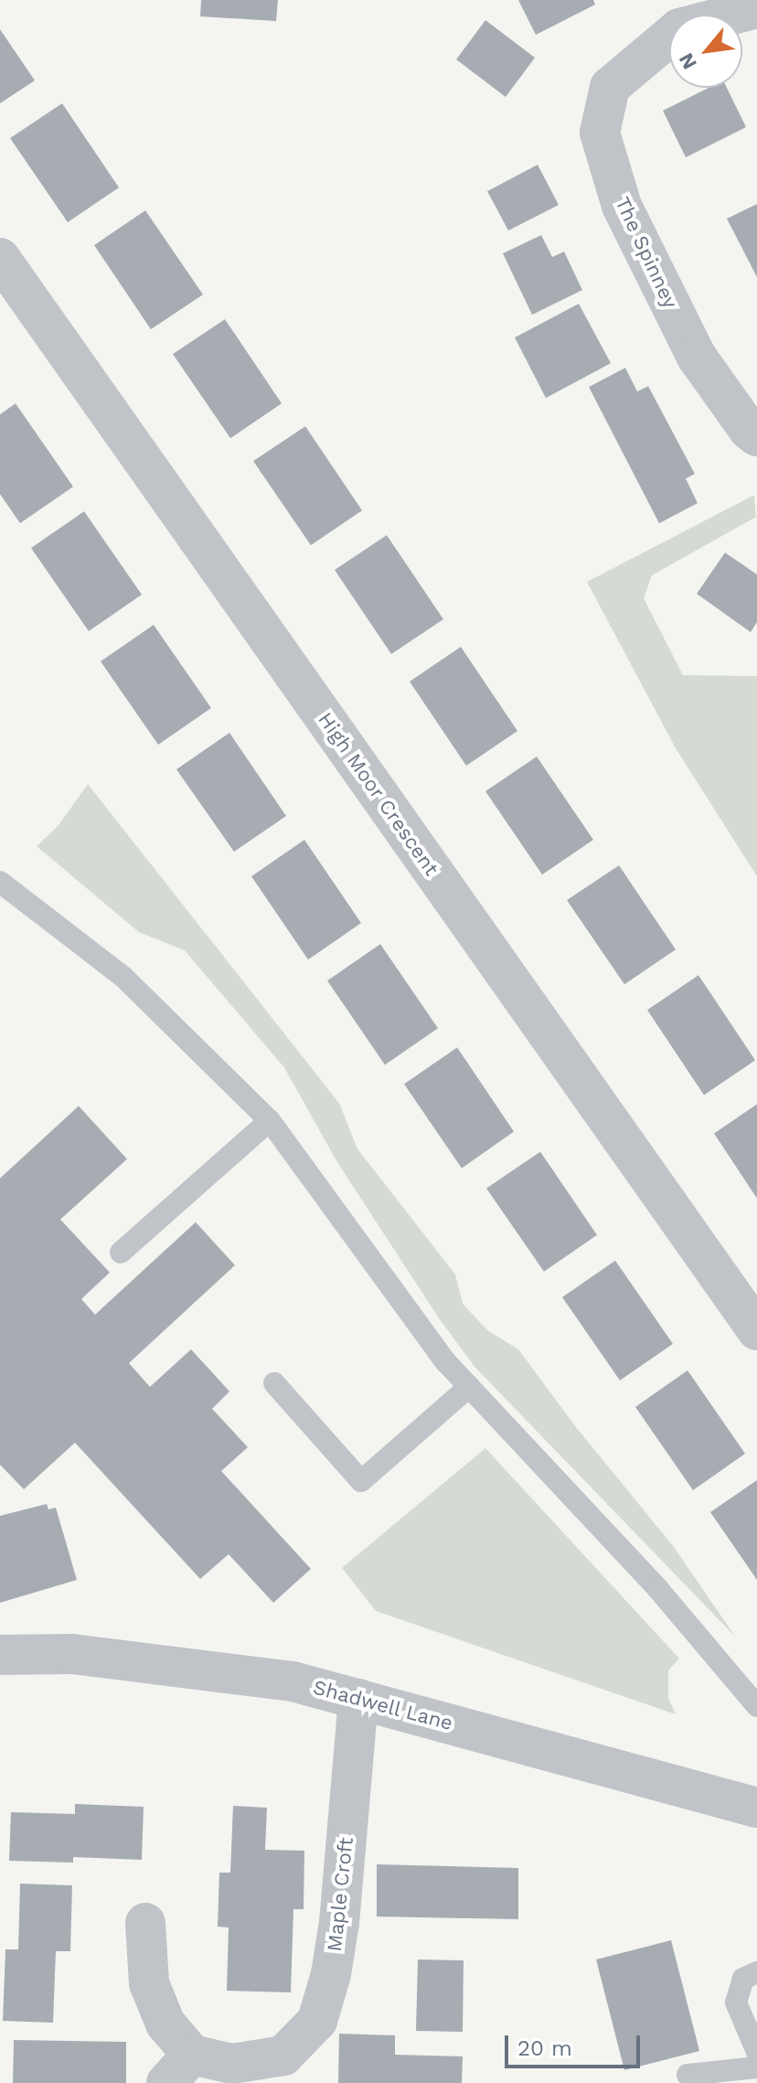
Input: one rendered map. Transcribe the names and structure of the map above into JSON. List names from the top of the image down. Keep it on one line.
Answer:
{"streets":{"street":["The Spinney","High Moor Crescent","Shadwell Lane","Maple Croft"]},"crossings":[["Shadwell Lane","Maple Croft"]],"scale_bar":"20 m","north":"bottom left"}
